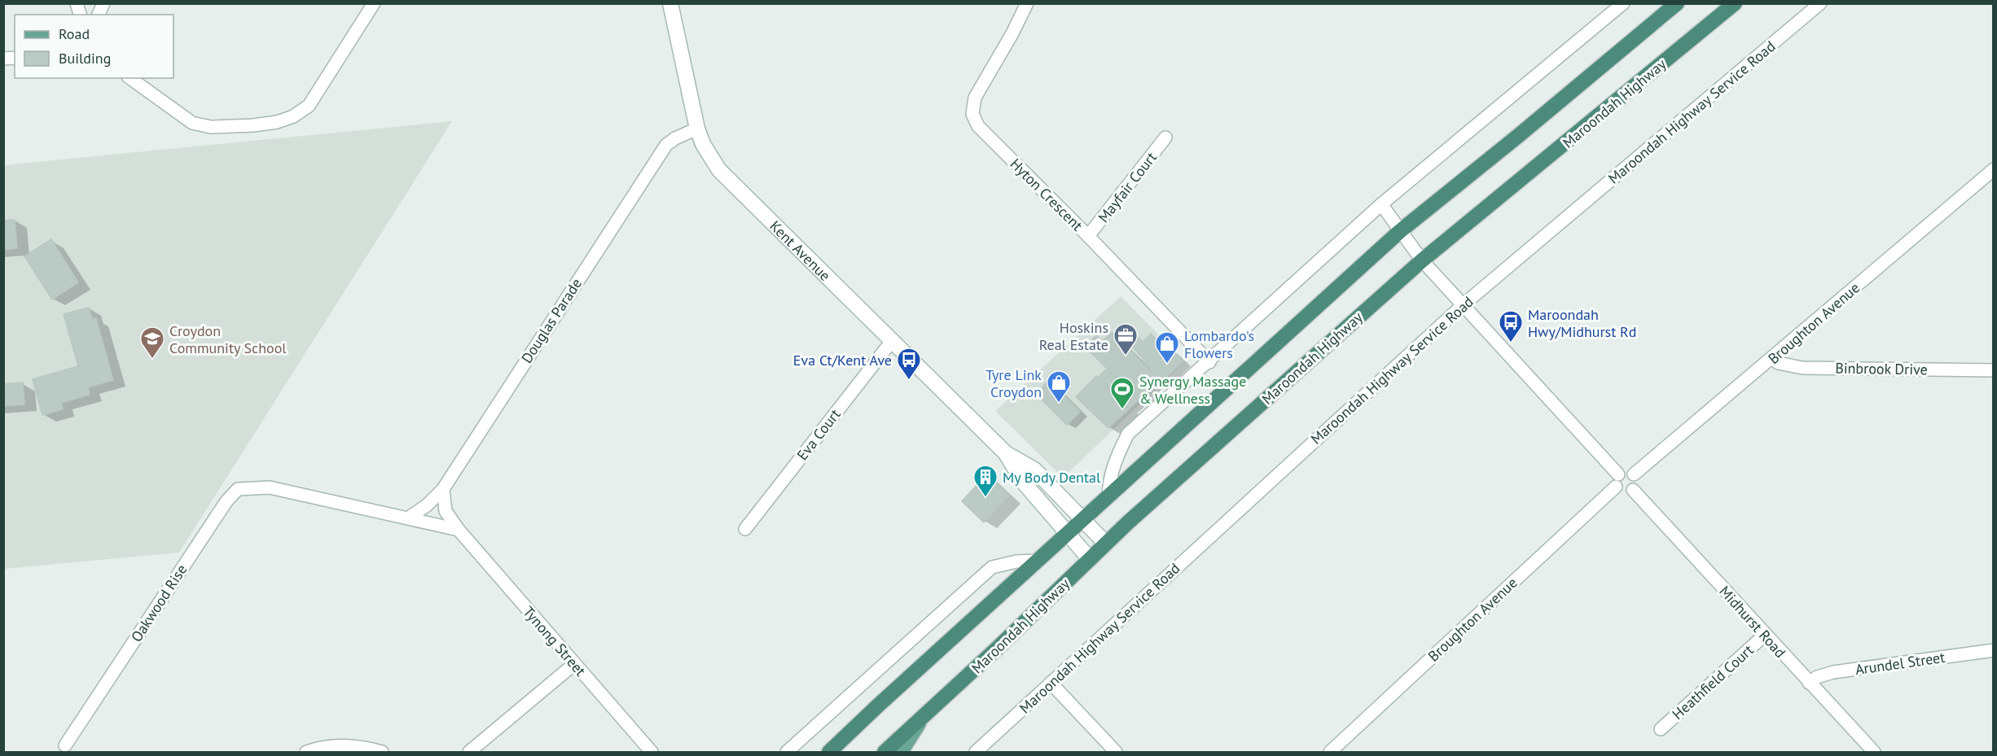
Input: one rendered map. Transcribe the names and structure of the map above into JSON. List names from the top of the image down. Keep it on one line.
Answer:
{"streets":{"highway":["Maroondah Highway"],"main road":["Kent Avenue"],"street":["Maroondah Highway Service Road","Mayfair Court","Hyton Crescent","Douglas Parade","Broughton Avenue","Binbrook Drive","Eva Court","Oakwood Rise","Midhurst Road","Tynong Street","Arundel Street","Heathfield Court"]},"crossings":[["Maroondah Highway","Kent Avenue"],["Mayfair Court","Hyton Crescent"],["Kent Avenue","Douglas Parade"],["Kent Avenue","Eva Court"],["Douglas Parade","Oakwood Rise"],["Douglas Parade","Tynong Street"],["Broughton Avenue","Binbrook Drive"],["Broughton Avenue","Midhurst Road"],["Midhurst Road","Arundel Street"],["Midhurst Road","Heathfield Court"]],"places":{"bus stop":["Maroondah Hwy/Midhurst Rd","Eva Ct/Kent Ave"],"office":["Hoskins Real Estate"],"school or university":["Croydon Community School"],"shop":["Lombardo's Flowers","Tyre Link Croydon"],"sports":["Synergy Massage & Wellness"],"building":["My Body Dental"]},"legend":["Road","Building"]}
